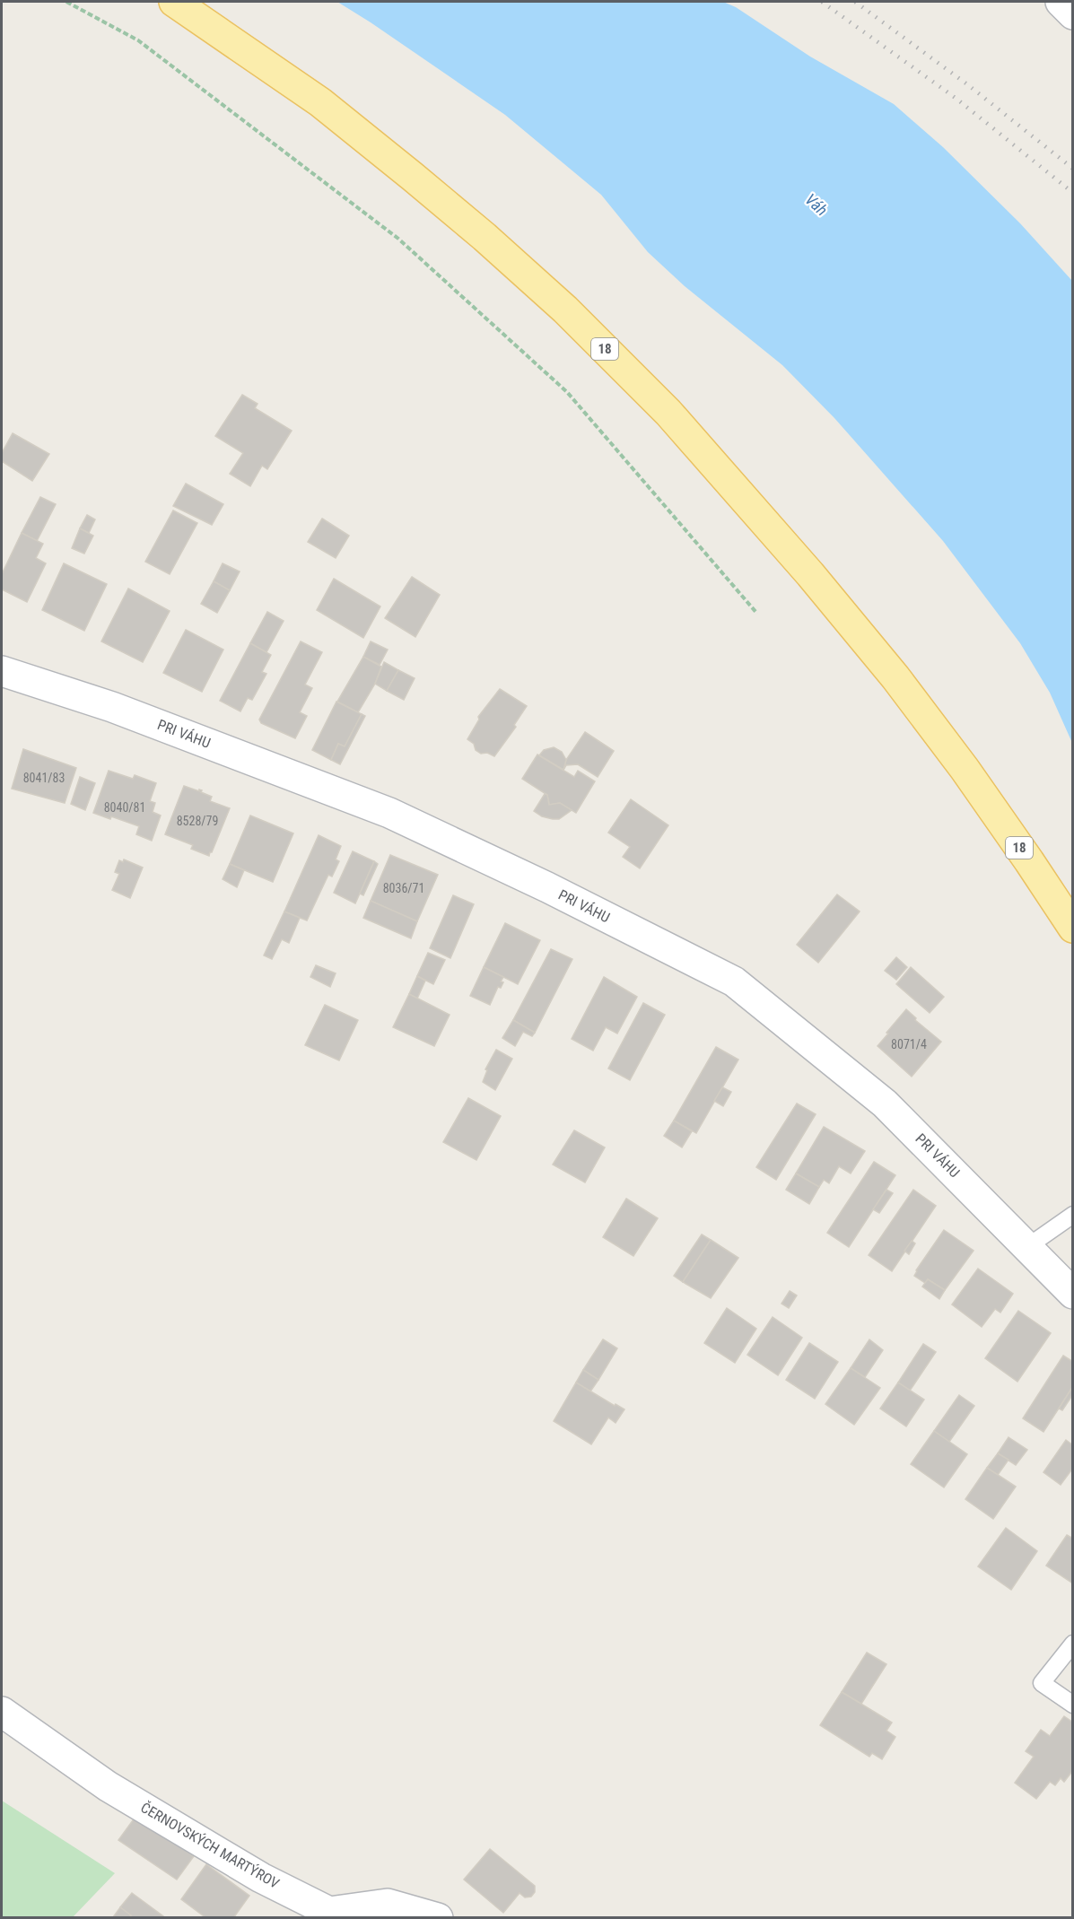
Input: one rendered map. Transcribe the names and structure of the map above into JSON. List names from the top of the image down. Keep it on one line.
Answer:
{"streets":{"main road":["18"],"street":["PRI VÁHU","ČERNOVSKÝCH MARTÝROV"]},"water":["Váh"],"house_numbers":["8041/83","8040/81","8528/79","8036/71","8071/4"]}
